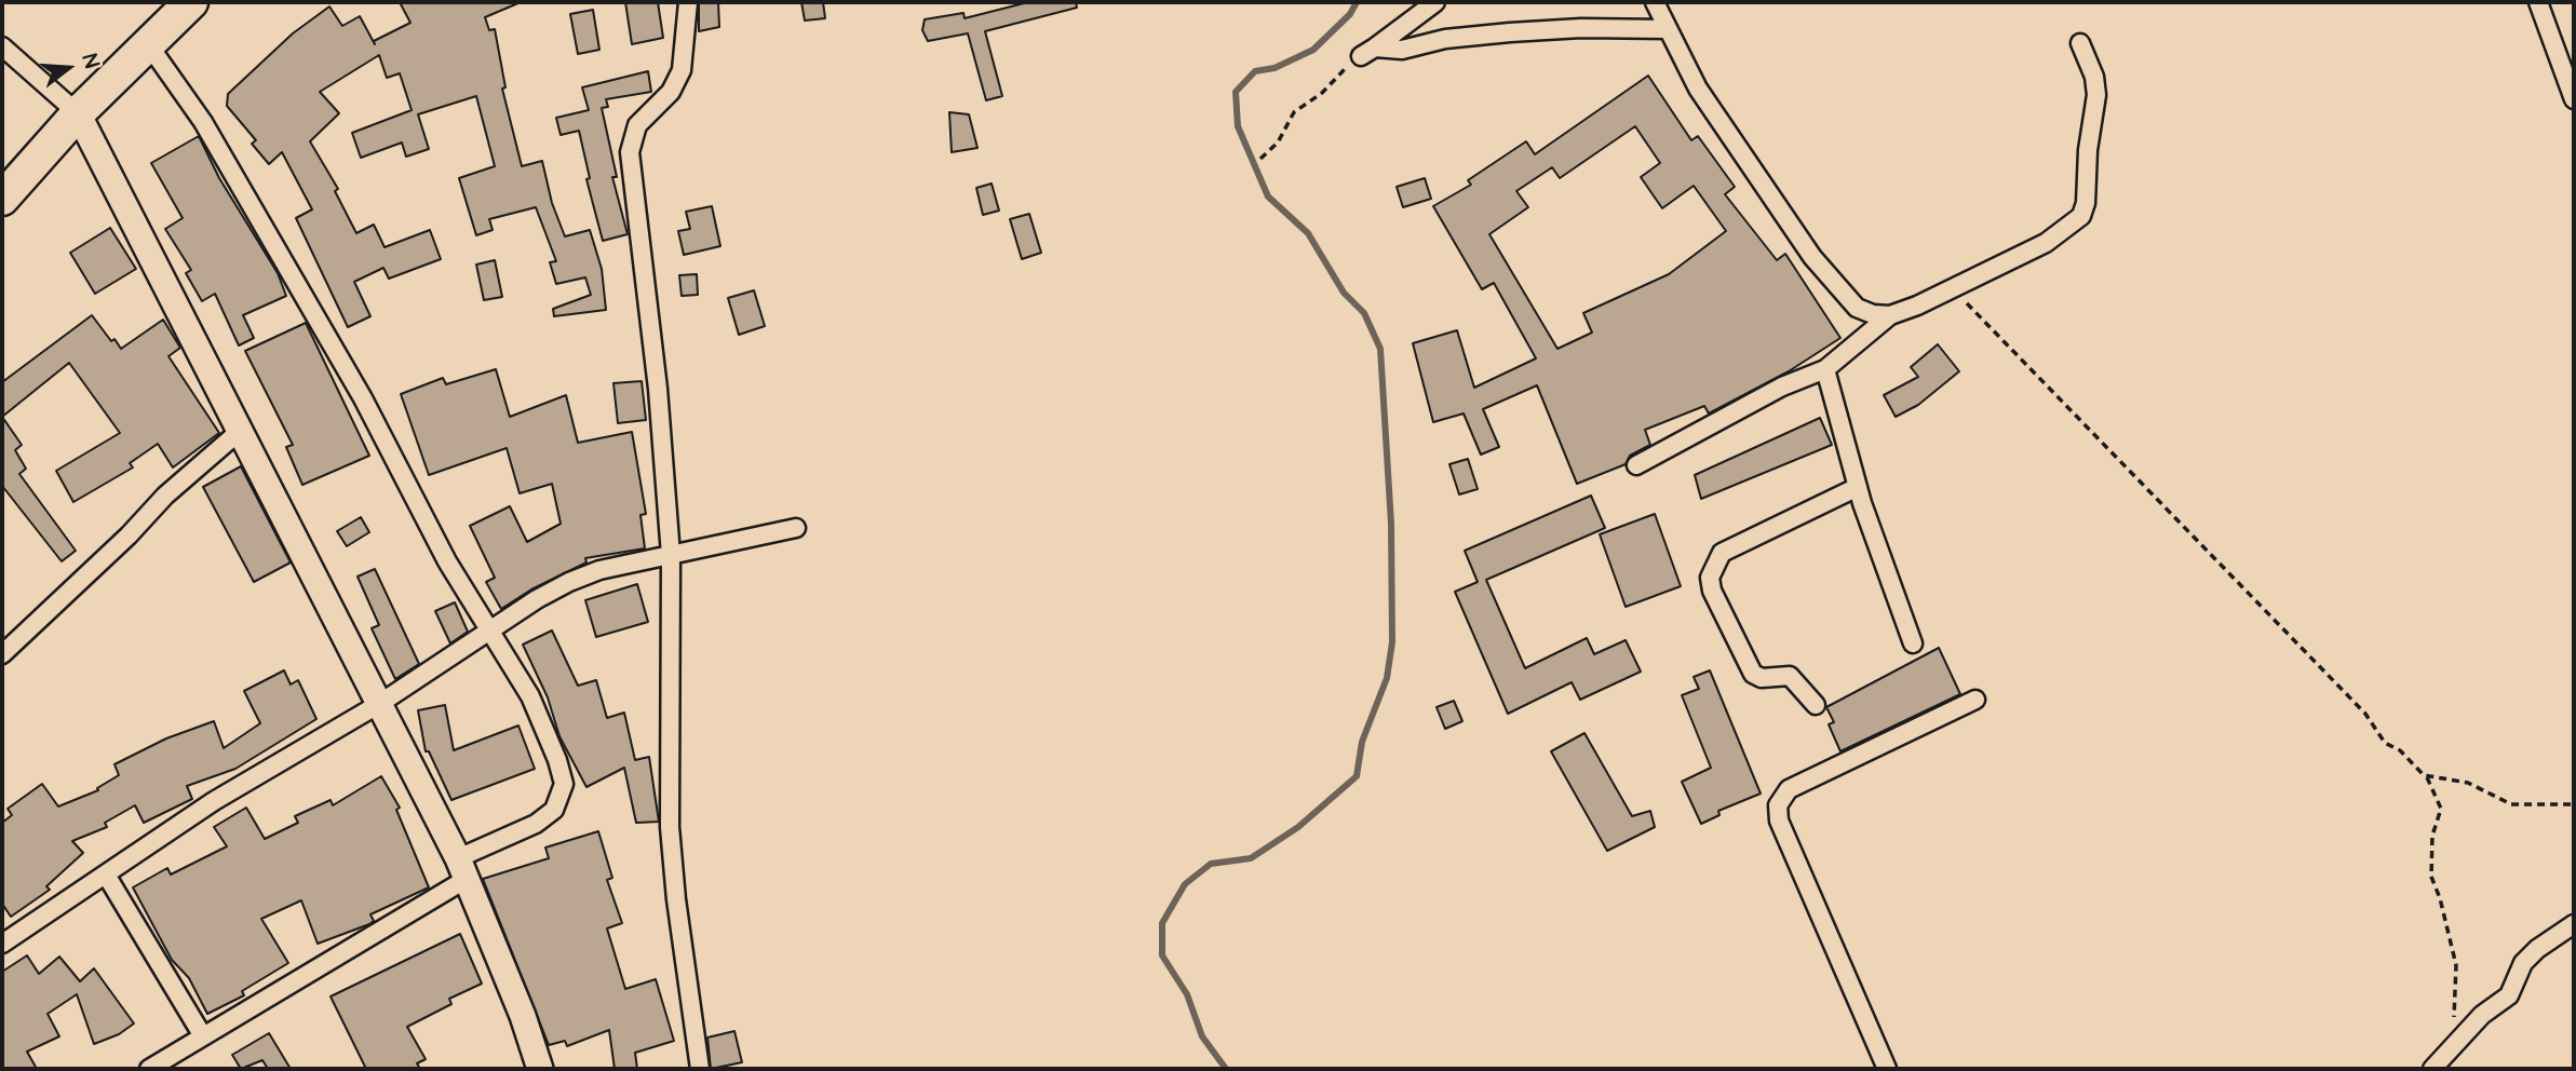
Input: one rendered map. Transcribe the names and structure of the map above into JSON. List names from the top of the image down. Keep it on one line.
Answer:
{"north":"right"}
